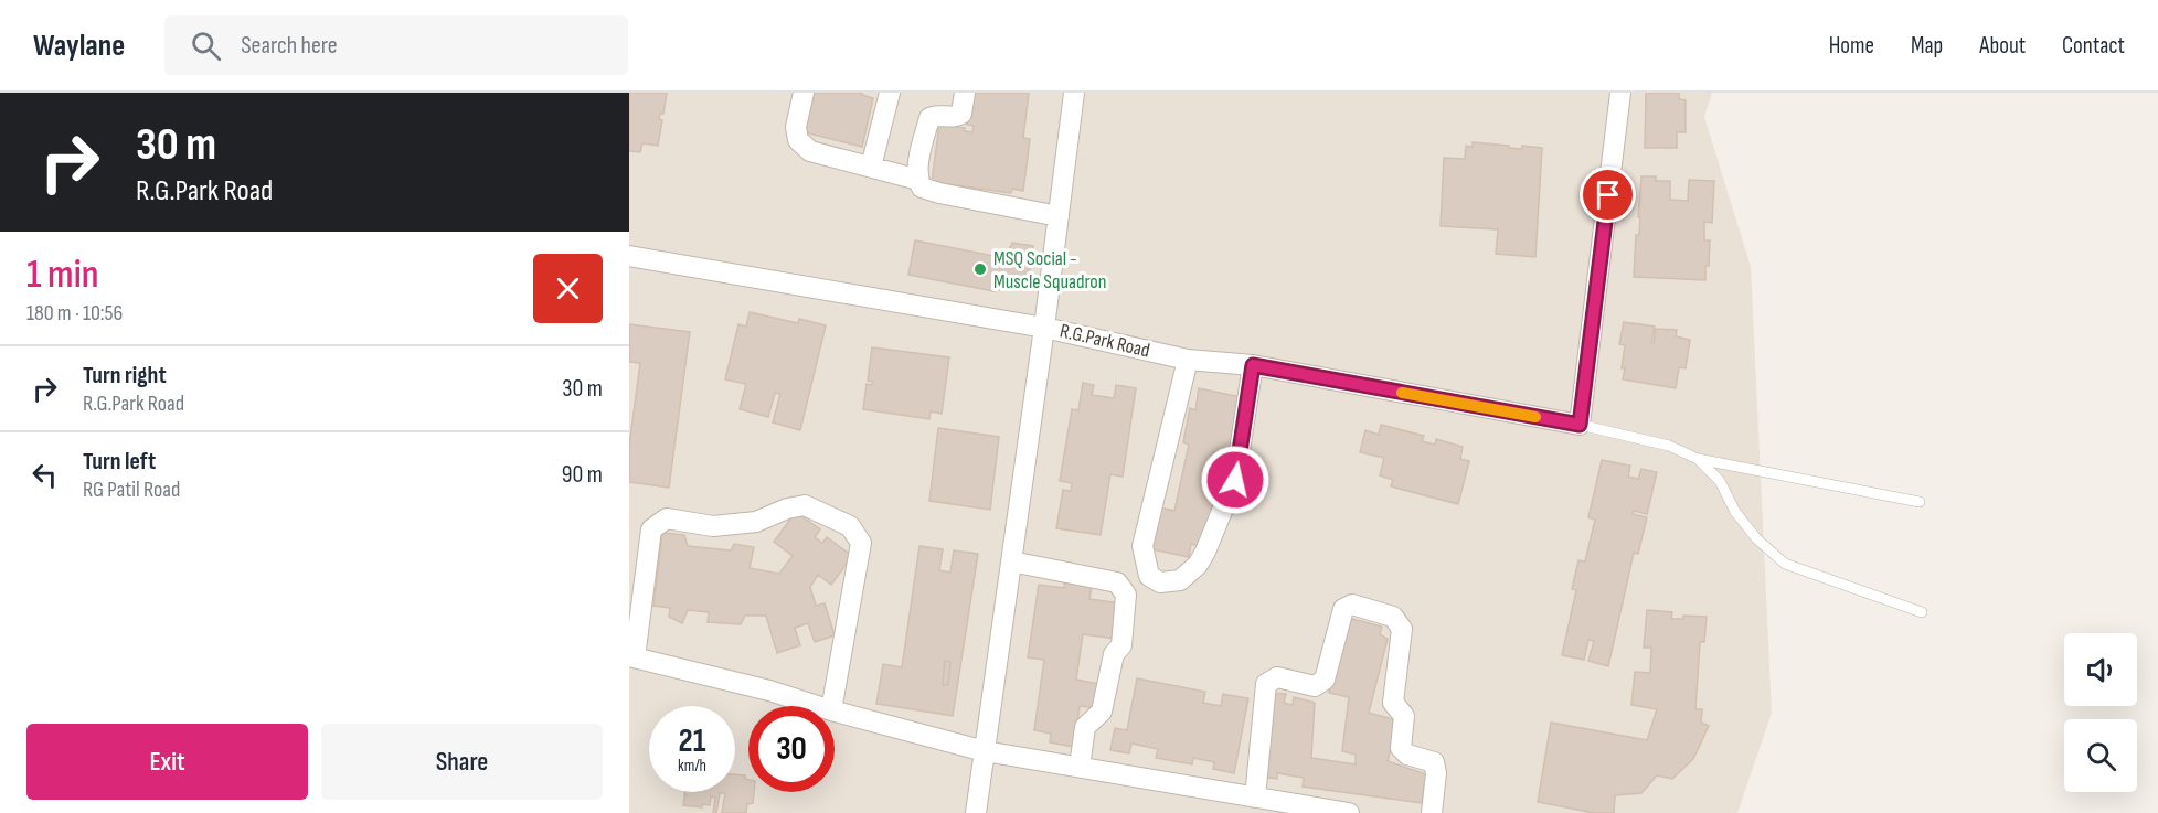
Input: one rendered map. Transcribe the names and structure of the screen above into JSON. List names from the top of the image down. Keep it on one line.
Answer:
{"streets":{"street":["R.G.Park Road"]},"places":["MSQ Social - Muscle Squadron"],"page":{"header":"Waylane","search":"Search here","nav":["Home","Map","About","Contact"],"turn":["30 m","R.G.Park Road"],"heading":["1 min","180 m · 10:56"],"list":[{"name":"Turn right","note":"R.G.Park Road","value":"30 m"},{"name":"Turn left","note":"RG Patil Road","value":"90 m"}],"speed":"21 km/h","limit":"30","buttons":["Exit","Share"]}}
